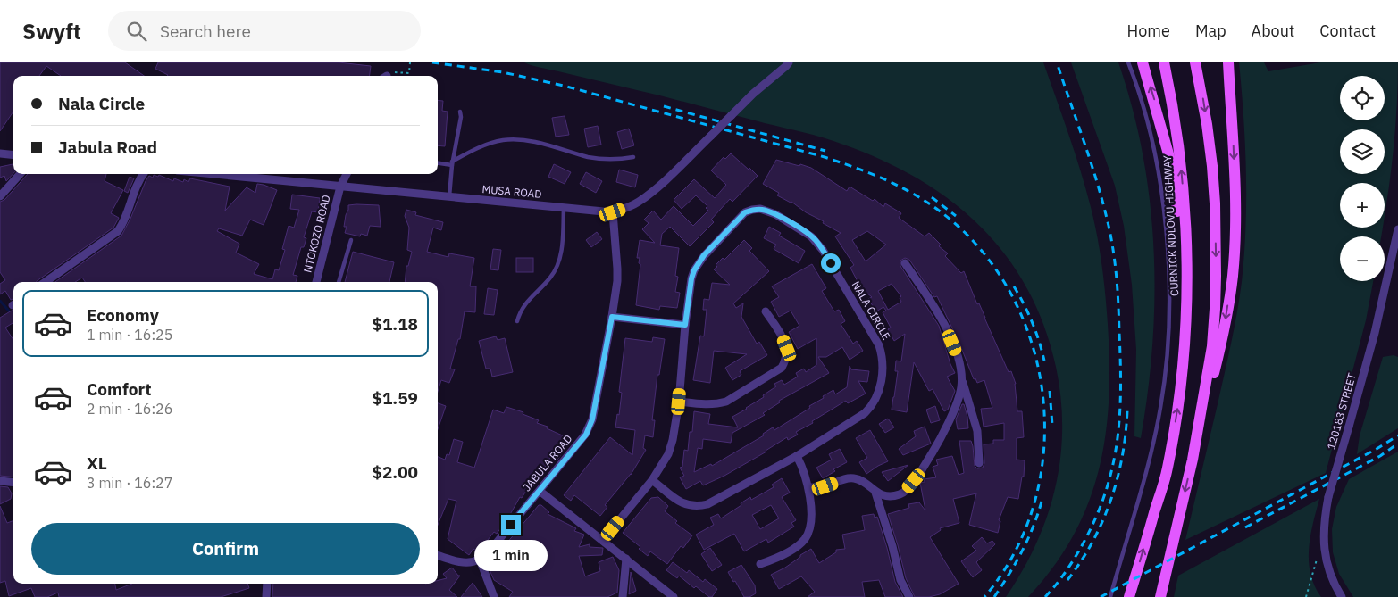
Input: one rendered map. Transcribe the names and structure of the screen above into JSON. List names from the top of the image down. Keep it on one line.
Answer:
{"streets":{"main road":["CURNICK NDLOVU HIGHWAY"],"street":["MUSA ROAD","NTOKOZO ROAD","NALA CIRCLE","120183 STREET","JABULA ROAD"]},"crossings":[["MUSA ROAD","NTOKOZO ROAD"],["MUSA ROAD","JABULA ROAD"]],"page":{"header":"Swyft","search":"Search here","nav":["Home","Map","About","Contact"],"map_buttons":["+","−"],"banner":["Nala Circle","Jabula Road"],"list":[{"name":"Economy","note":"1 min · 16:25","value":"$1.18"},{"name":"Comfort","note":"2 min · 16:26","value":"$1.59"},{"name":"XL","note":"3 min · 16:27","value":"$2.00"}],"buttons":"Confirm","bubble":"1 min"}}
